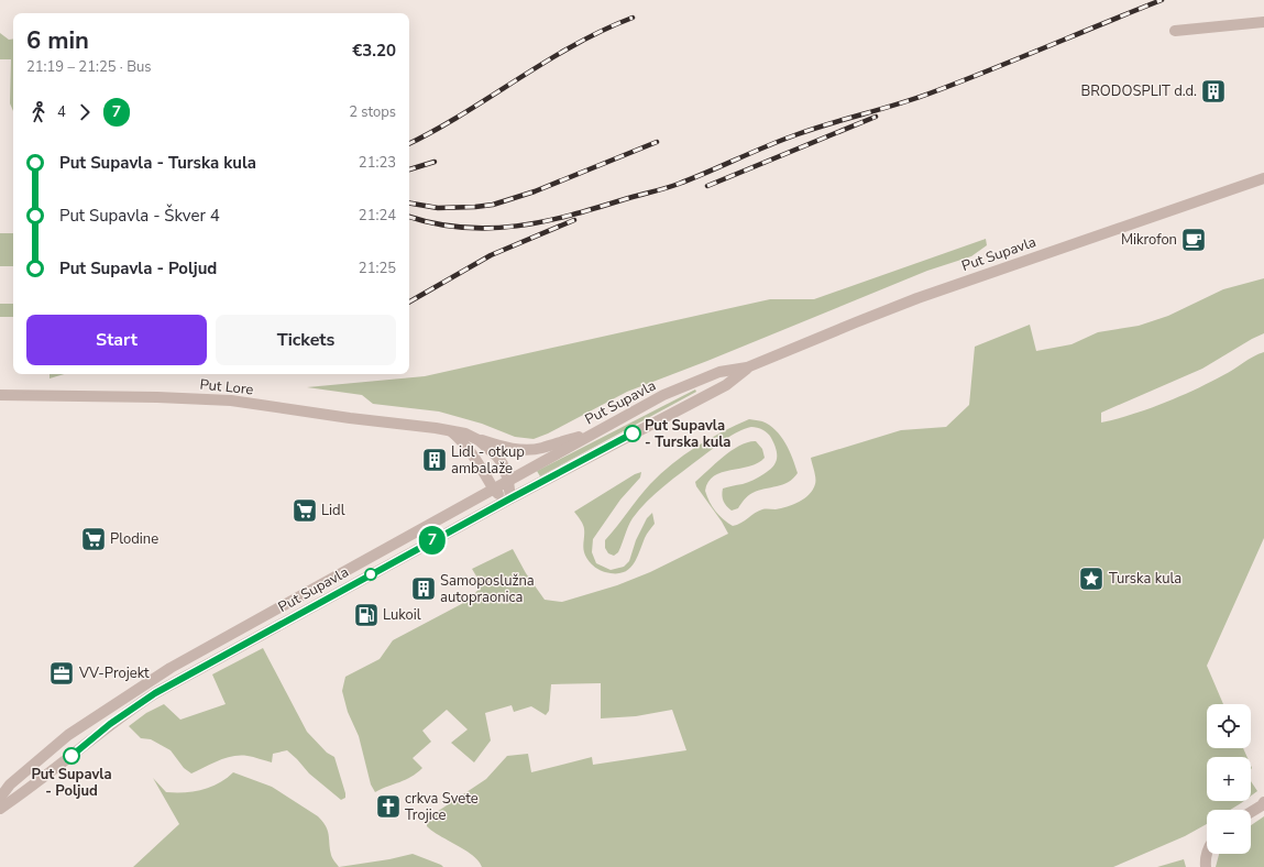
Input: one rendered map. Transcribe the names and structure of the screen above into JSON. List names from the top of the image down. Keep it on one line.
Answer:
{"streets":{"street":["Put Supavla","Put Lore"]},"crossings":[["Put Supavla","Put Lore"]],"places":{"building":["BRODOSPLIT d.d.","Lidl - otkup ambalaže","Samoposlužna autopraonica"],"cafe":["Mikrofon"],"other":["Put Supavla - Turska kula","Put Supavla - Poljud"],"supermarket":["Lidl","Plodine"],"place":["Turska kula"],"fuel station":["Lukoil"],"office":["VV-Projekt"],"church":["crkva Svete Trojice"]},"lines":["bus line 7"],"page":{"on_map":"7","heading":["6 min","21:19 – 21:25 · Bus","€3.20"],"legs":["4","7","2 stops"],"list":[{"name":"Put Supavla - Turska kula","value":"21:23"},{"name":"Put Supavla - Škver 4","value":"21:24"},{"name":"Put Supavla - Poljud","value":"21:25"}],"buttons":["Start","Tickets"],"map_buttons":["+","−"]}}
